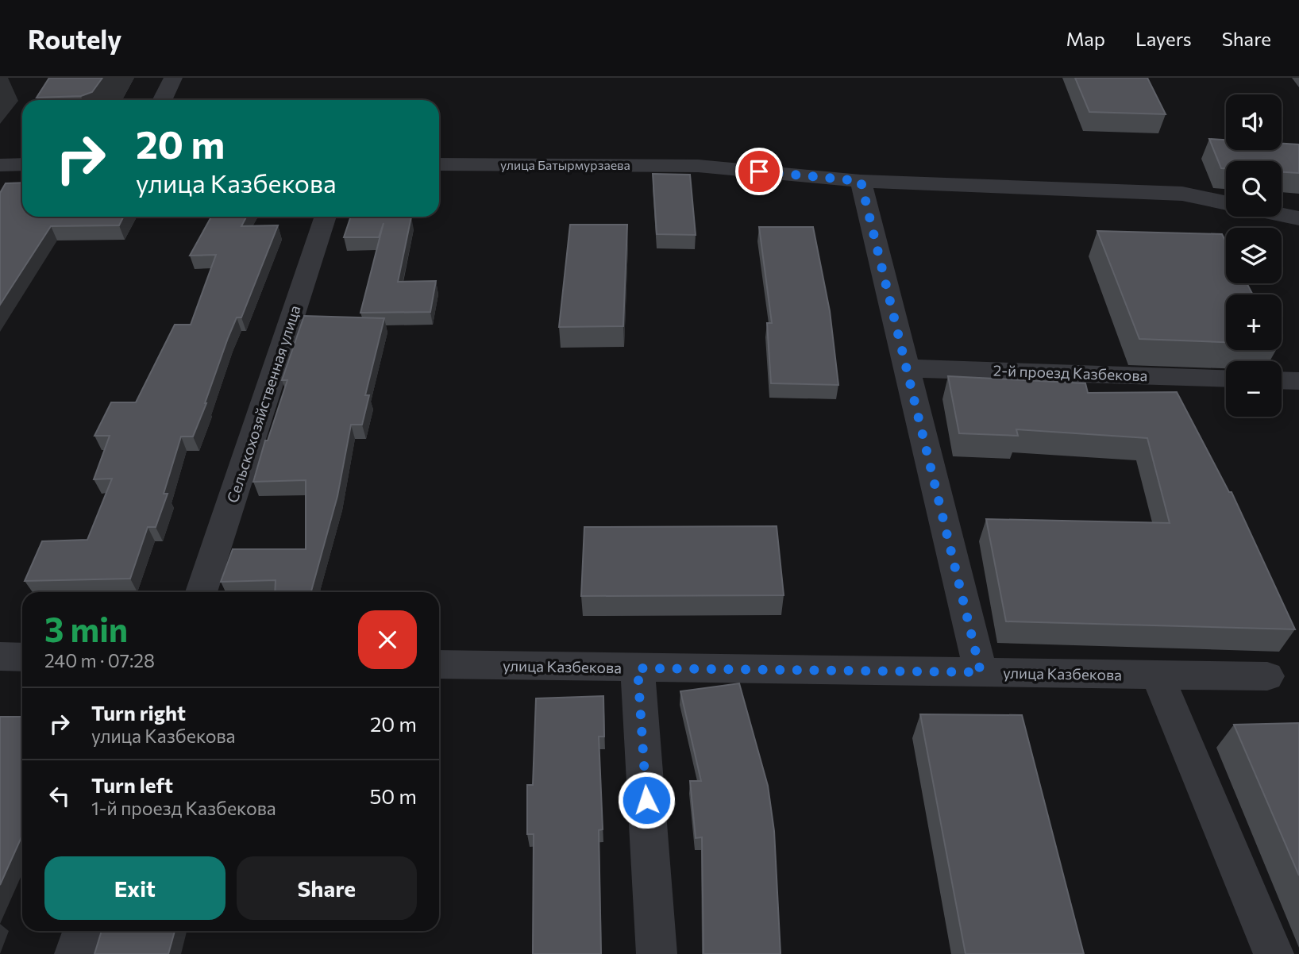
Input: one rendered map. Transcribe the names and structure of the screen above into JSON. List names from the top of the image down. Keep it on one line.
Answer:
{"streets":{"street":["улица Батырмурзаева","2-й проезд Казбекова","Сельскохозяйственная улица","улица Казбекова"]},"page":{"header":"Routely","nav":["Map","Layers","Share"],"map_buttons":["+","−"],"turn":["20 m","улица Казбекова"],"heading":["3 min","240 m · 07:28"],"list":[{"name":"Turn right","note":"улица Казбекова","value":"20 m"},{"name":"Turn left","note":"1-й проезд Казбекова","value":"50 m"}],"buttons":["Exit","Share"]}}
